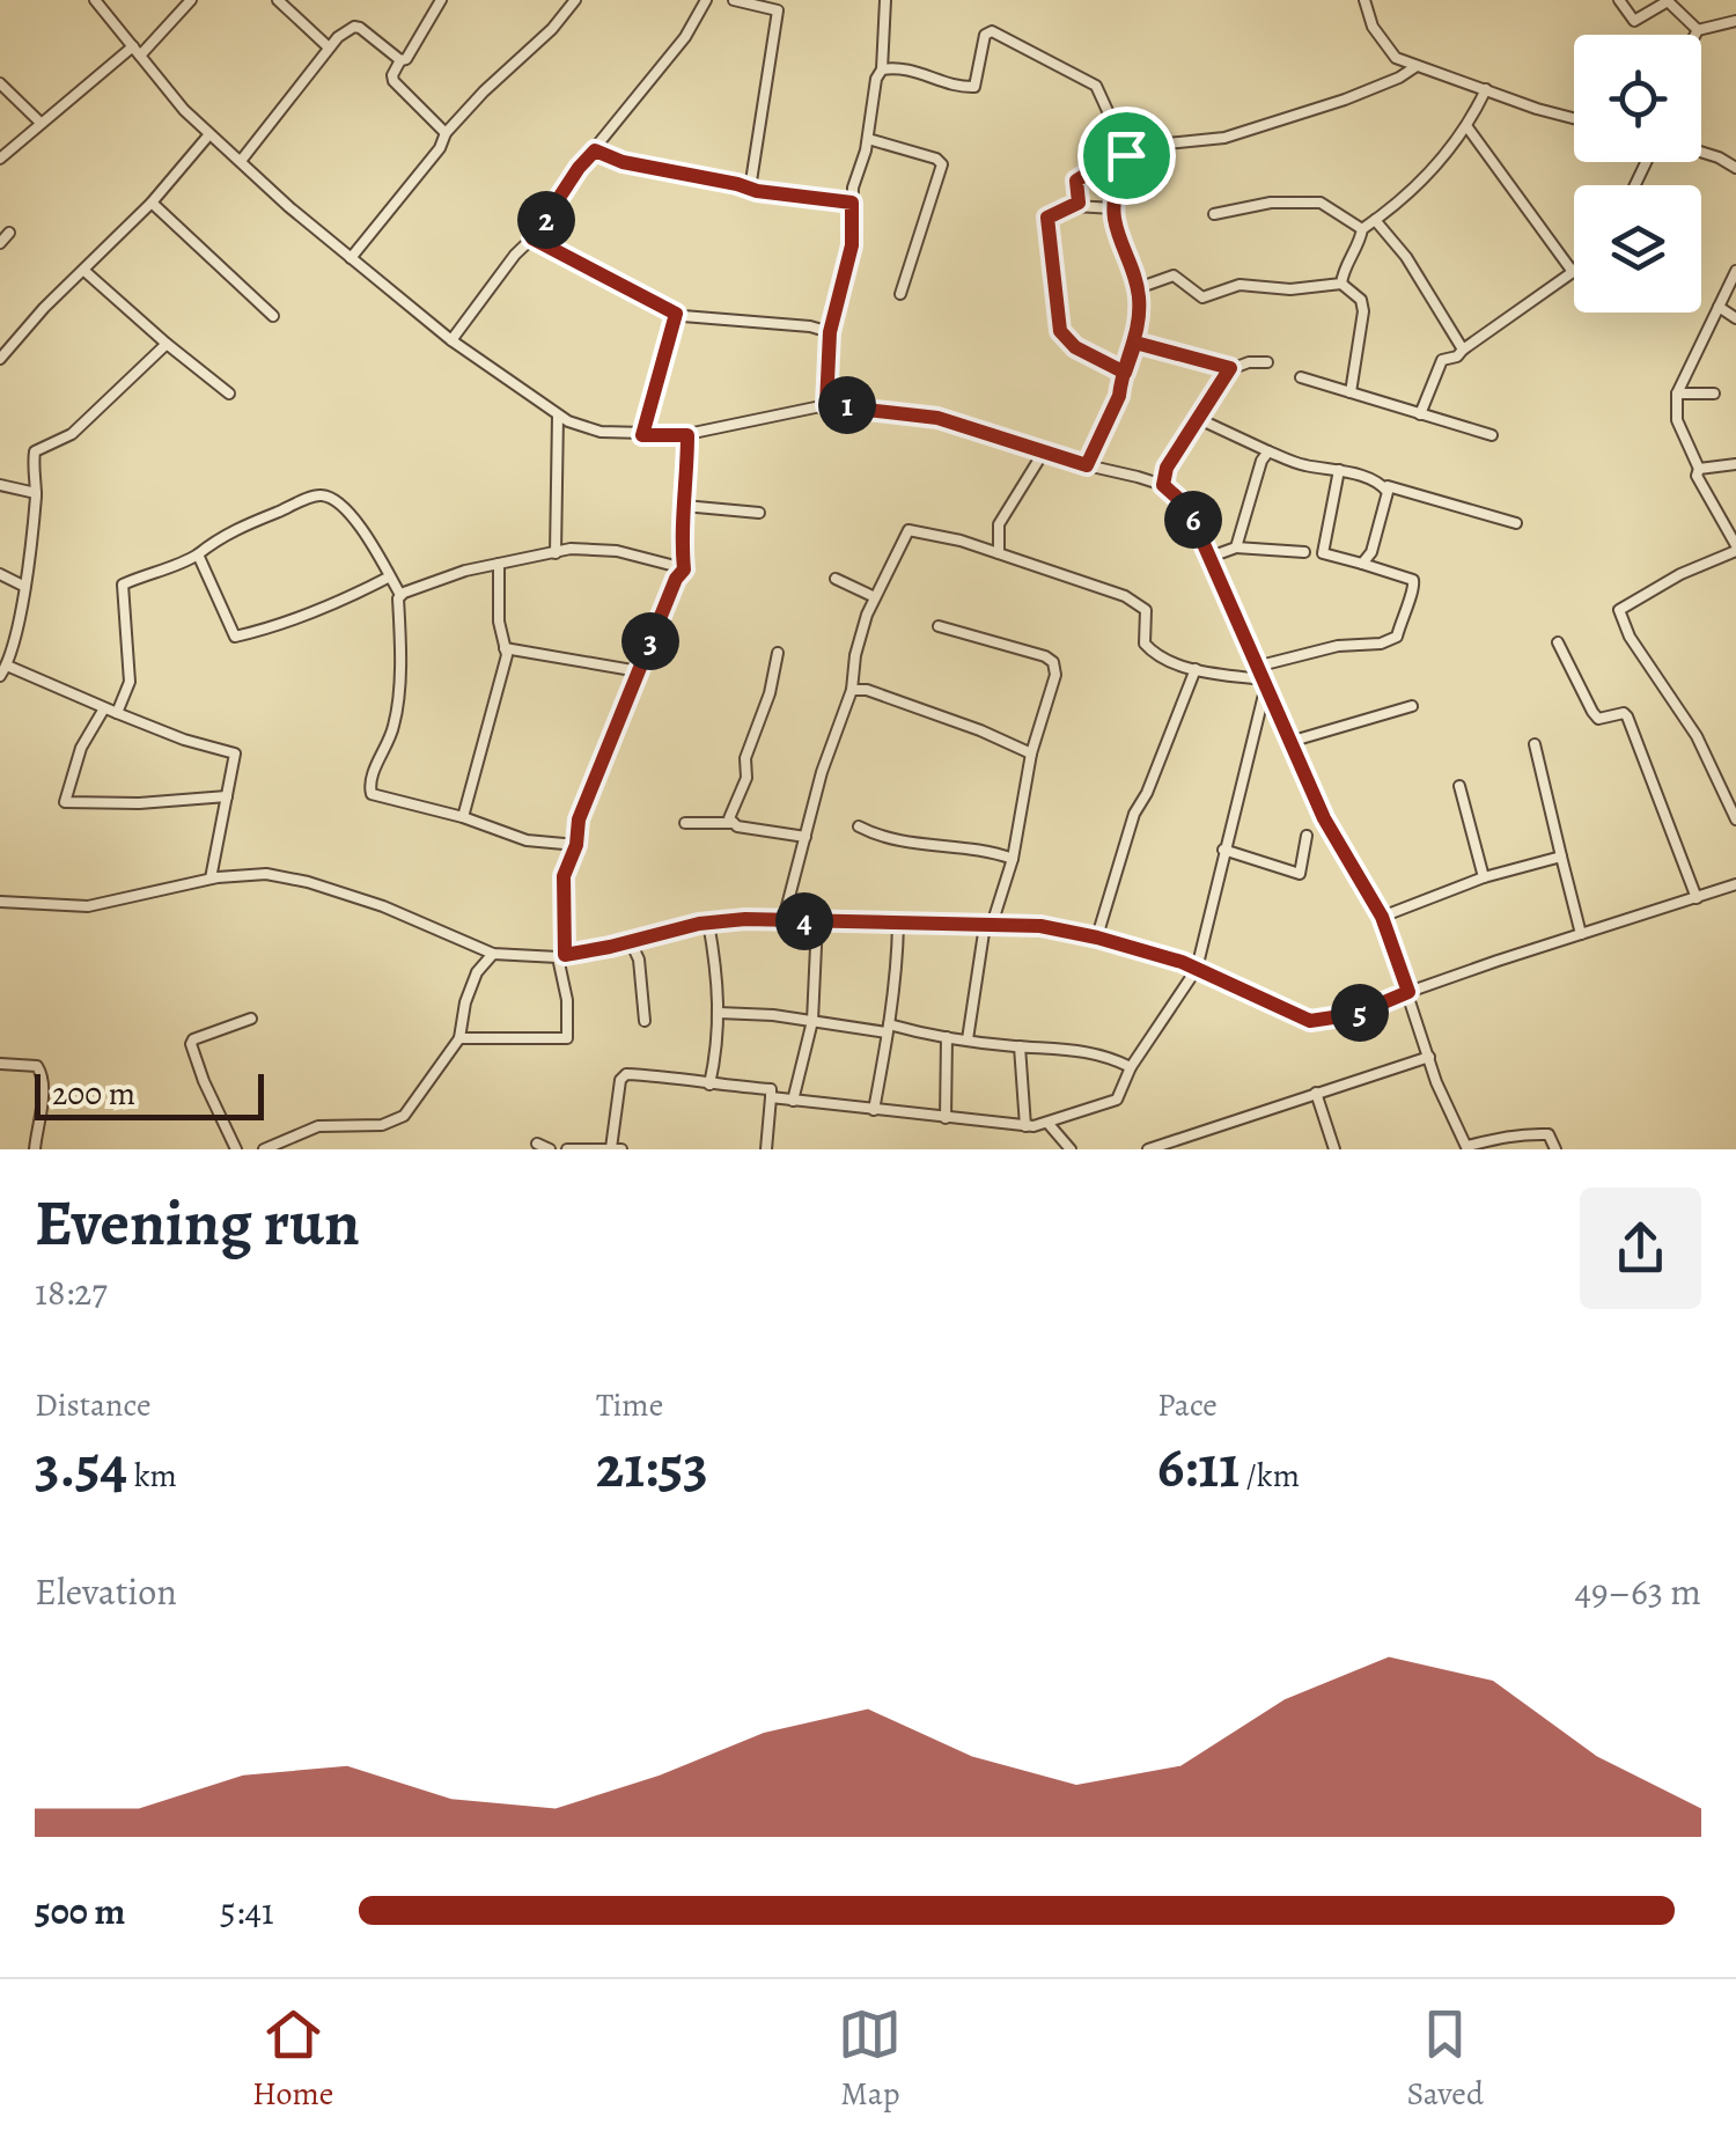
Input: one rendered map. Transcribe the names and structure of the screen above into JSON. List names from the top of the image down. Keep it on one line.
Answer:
{"scale_bar":"200 m","page":{"pins":["2","1","6","3","4","5"],"scale":"200 m","heading":["Evening run","18:27"],"stats":[["Distance","3.54 km"],["Time","21:53"],["Pace","6:11 /km"]],"chart":["Elevation","49–63 m"],"list":[{"name":"500 m","note":"5:41"}],"tabs":["Home","Map","Saved"]}}
